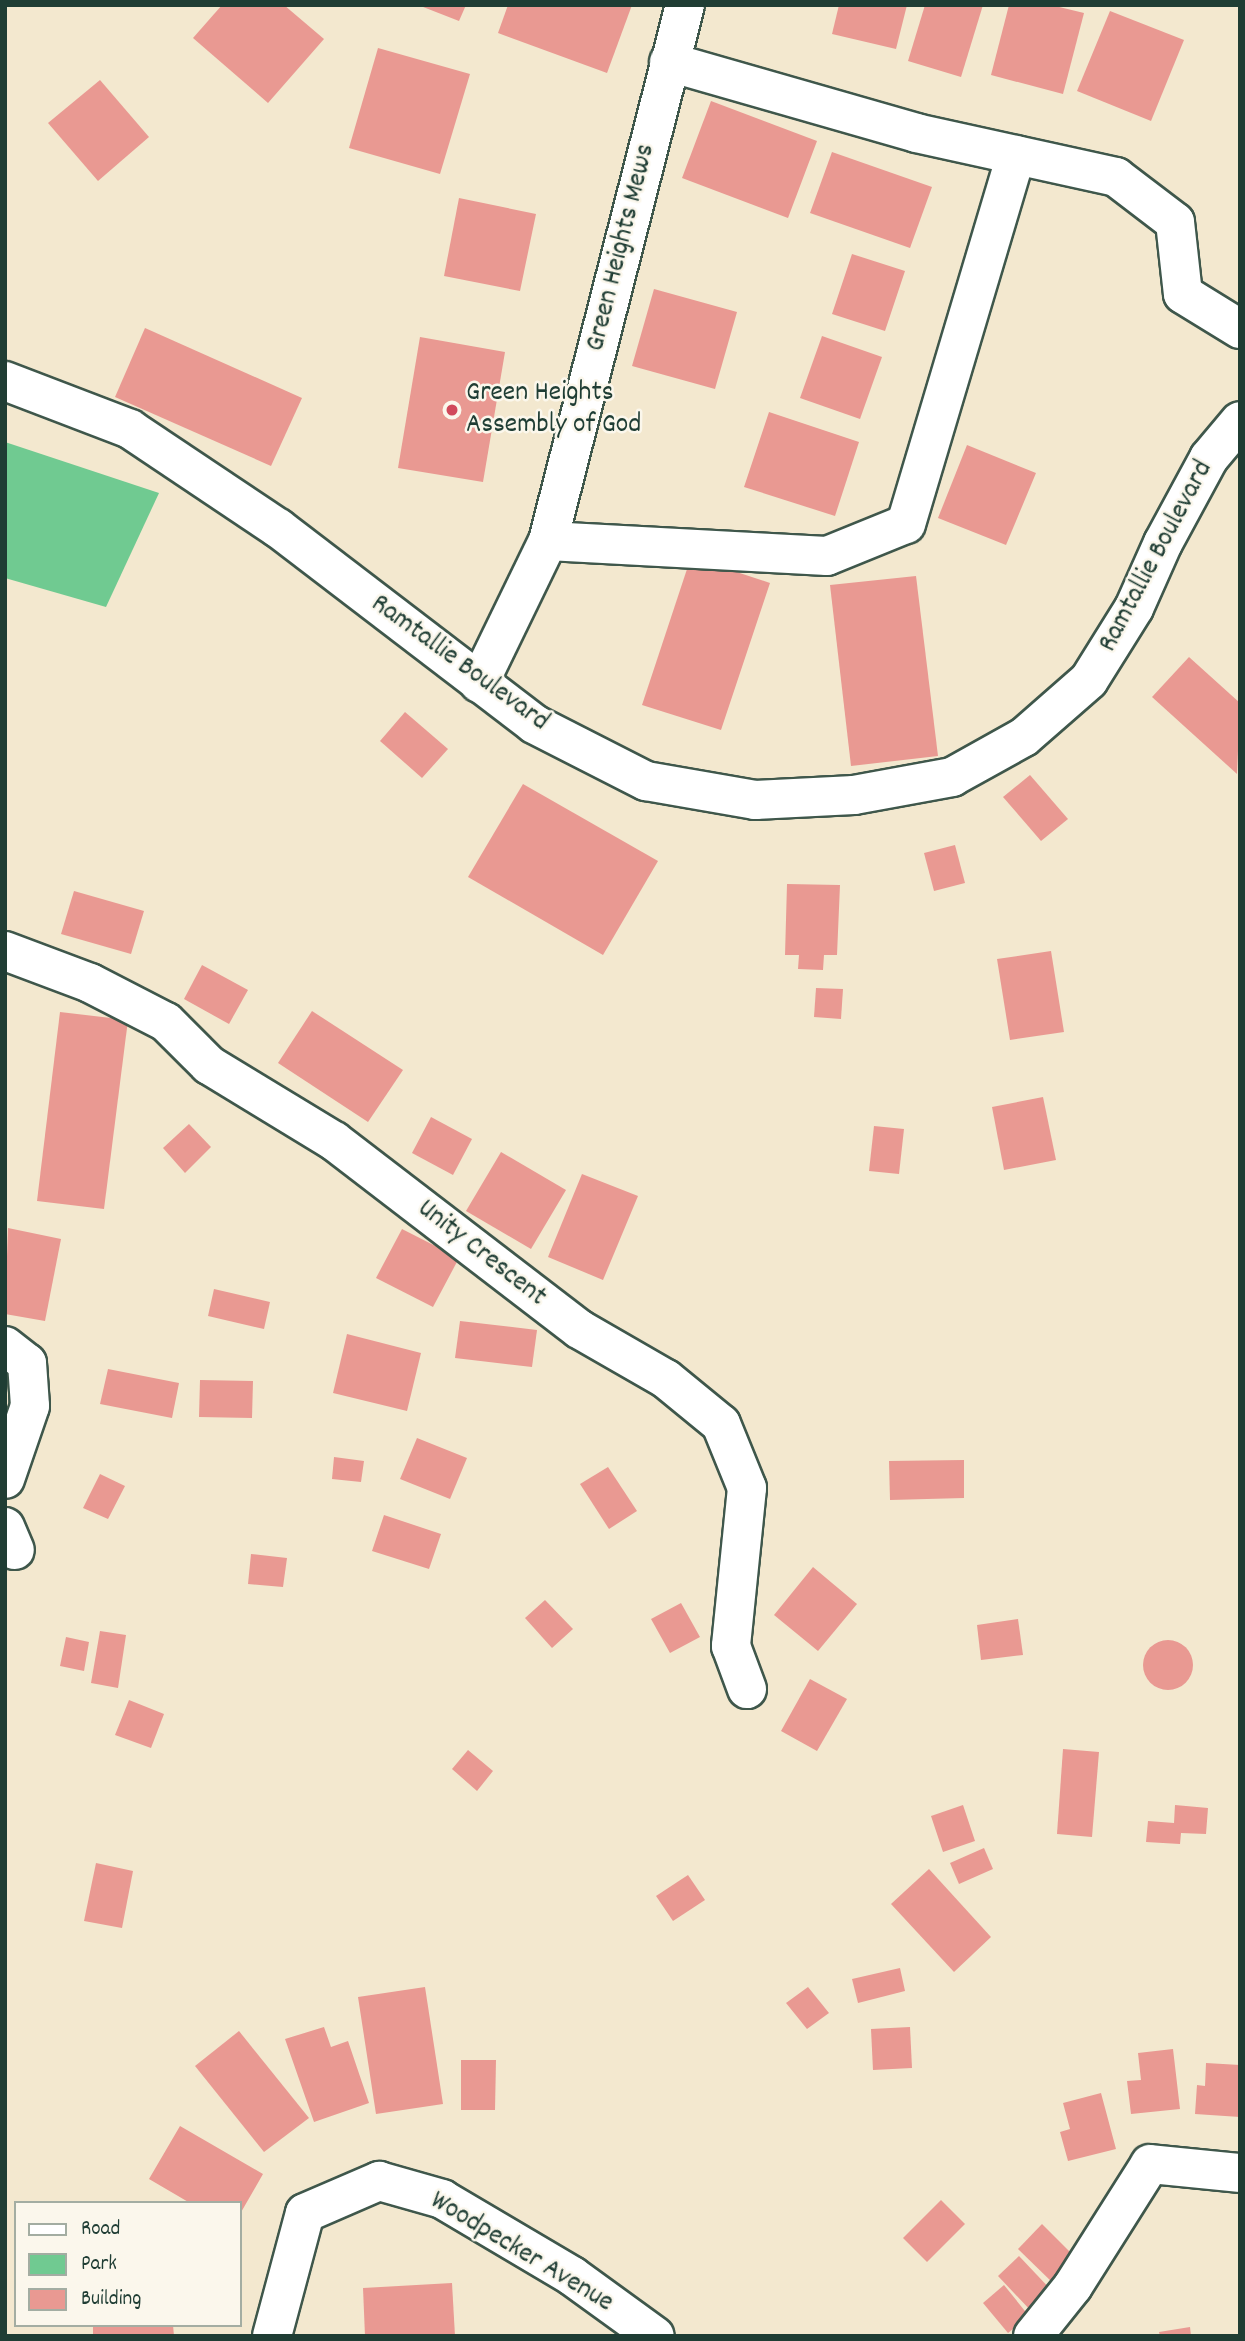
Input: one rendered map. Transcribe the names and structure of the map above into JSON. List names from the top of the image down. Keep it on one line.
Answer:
{"streets":{"street":["Green Heights Mews","Ramtallie Boulevard","Unity Crescent","Woodpecker Avenue"]},"crossings":[["Green Heights Mews","Ramtallie Boulevard"]],"places":["Green Heights Assembly of God"],"legend":["Road","Park","Building"]}
